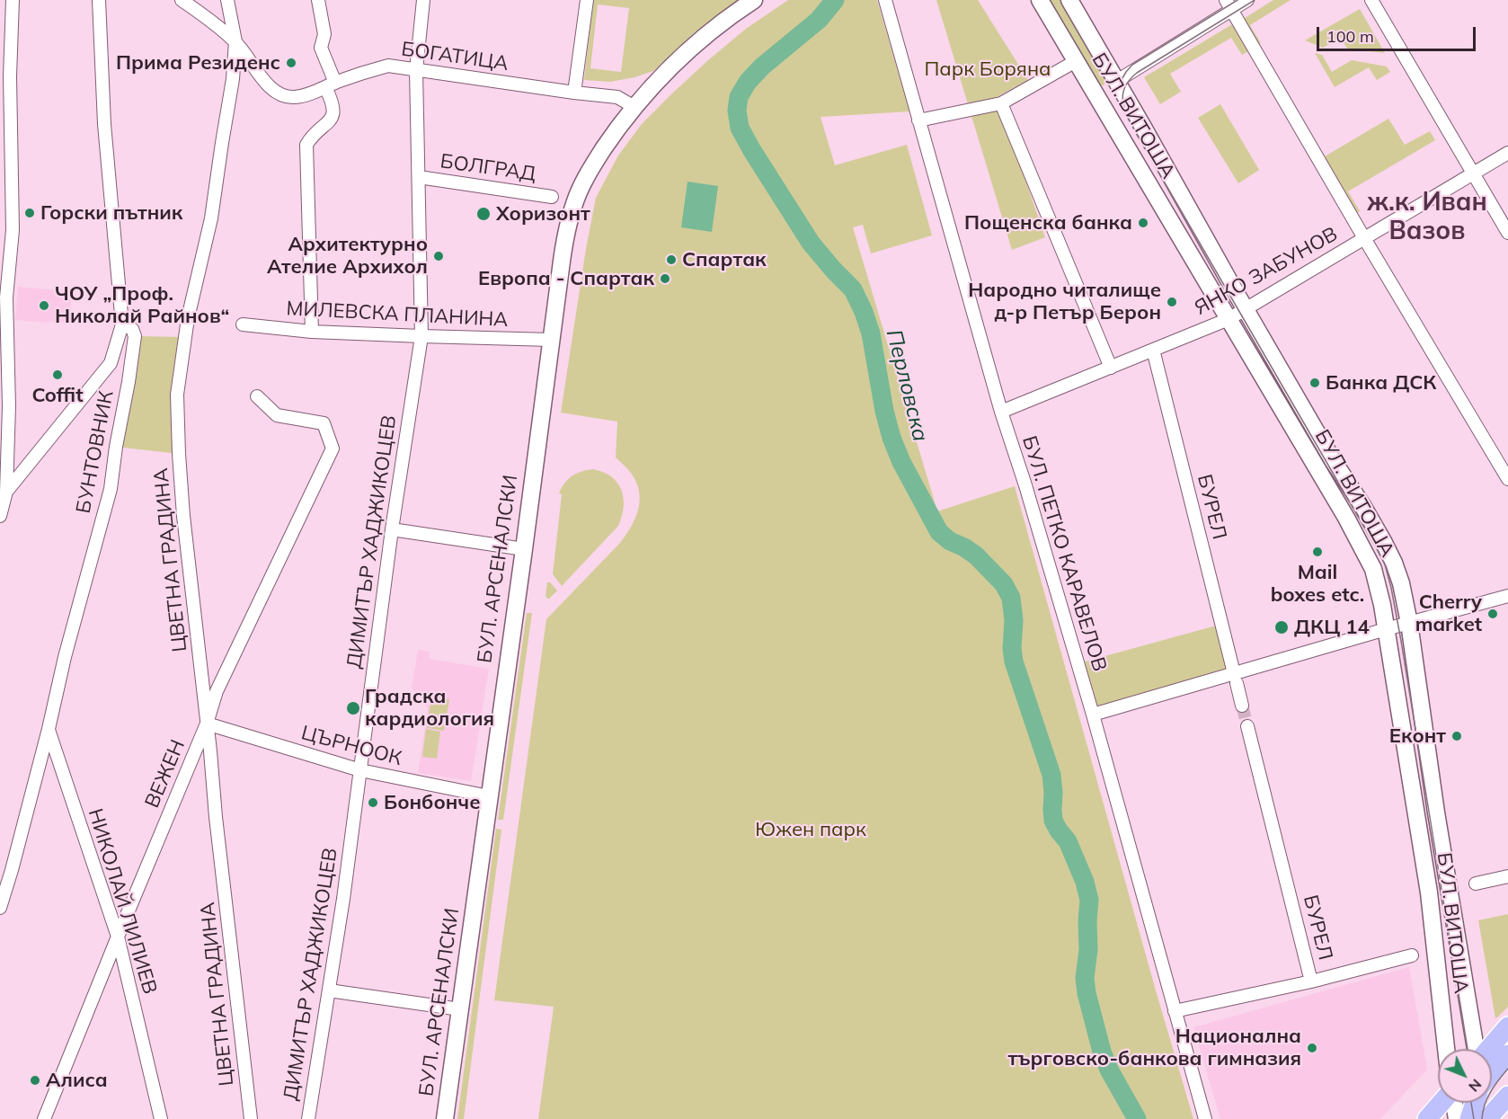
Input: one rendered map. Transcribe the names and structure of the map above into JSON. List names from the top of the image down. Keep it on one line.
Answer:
{"streets":{"street":["БОГАТИЦА","БУЛ. ВИТОША","БОЛГРАД","ЯНКО ЗАБУНОВ","МИЛЕВСКА ПЛАНИНА","БУНТОВНИК","БУРЕЛ","ДИМИТЪР ХАДЖИКОЦЕВ","БУЛ. ПЕТКО КАРАВЕЛОВ","ЦВЕТНА ГРАДИНА","БУЛ. АРСЕНАЛСКИ","ЦЪРНООК","ВЕЖЕН","НИКОЛАЙ ЛИЛИЕВ"]},"crossings":[["БОГАТИЦА","ДИМИТЪР ХАДЖИКОЦЕВ"],["БОГАТИЦА","ЦВЕТНА ГРАДИНА"],["БОГАТИЦА","БУЛ. АРСЕНАЛСКИ"],["БУЛ. ВИТОША","ЯНКО ЗАБУНОВ"],["БОЛГРАД","ДИМИТЪР ХАДЖИКОЦЕВ"],["ЯНКО ЗАБУНОВ","БУРЕЛ"],["ЯНКО ЗАБУНОВ","БУЛ. ПЕТКО КАРАВЕЛОВ"],["МИЛЕВСКА ПЛАНИНА","ДИМИТЪР ХАДЖИКОЦЕВ"],["МИЛЕВСКА ПЛАНИНА","БУЛ. АРСЕНАЛСКИ"],["БУНТОВНИК","НИКОЛАЙ ЛИЛИЕВ"],["ДИМИТЪР ХАДЖИКОЦЕВ","ЦЪРНООК"],["ЦВЕТНА ГРАДИНА","ЦЪРНООК"],["ЦВЕТНА ГРАДИНА","ВЕЖЕН"],["БУЛ. АРСЕНАЛСКИ","ЦЪРНООК"],["ЦЪРНООК","ВЕЖЕН"],["ВЕЖЕН","НИКОЛАЙ ЛИЛИЕВ"]],"districts":["ж.к. Иван Вазов"],"water":["Перловска"],"parks":["Парк Боряна","Южен парк"],"places":["Прима Резиденс","Горски пътник","Хоризонт","Пощенска банка","Архитектурно Ателие Архихол","Спартак","Европа - Спартак","Народно читалище д-р Петър Берон","ЧОУ „Проф. Николай Райнов“","Coffit","Банка ДСК","Mail boxes etc.","Cherry market","ДКЦ 14","Градска кардиология","Еконт","Бонбонче","Национална търговско-банкова гимназия","Алиса"],"scale_bar":"100 m","north":"bottom right"}
